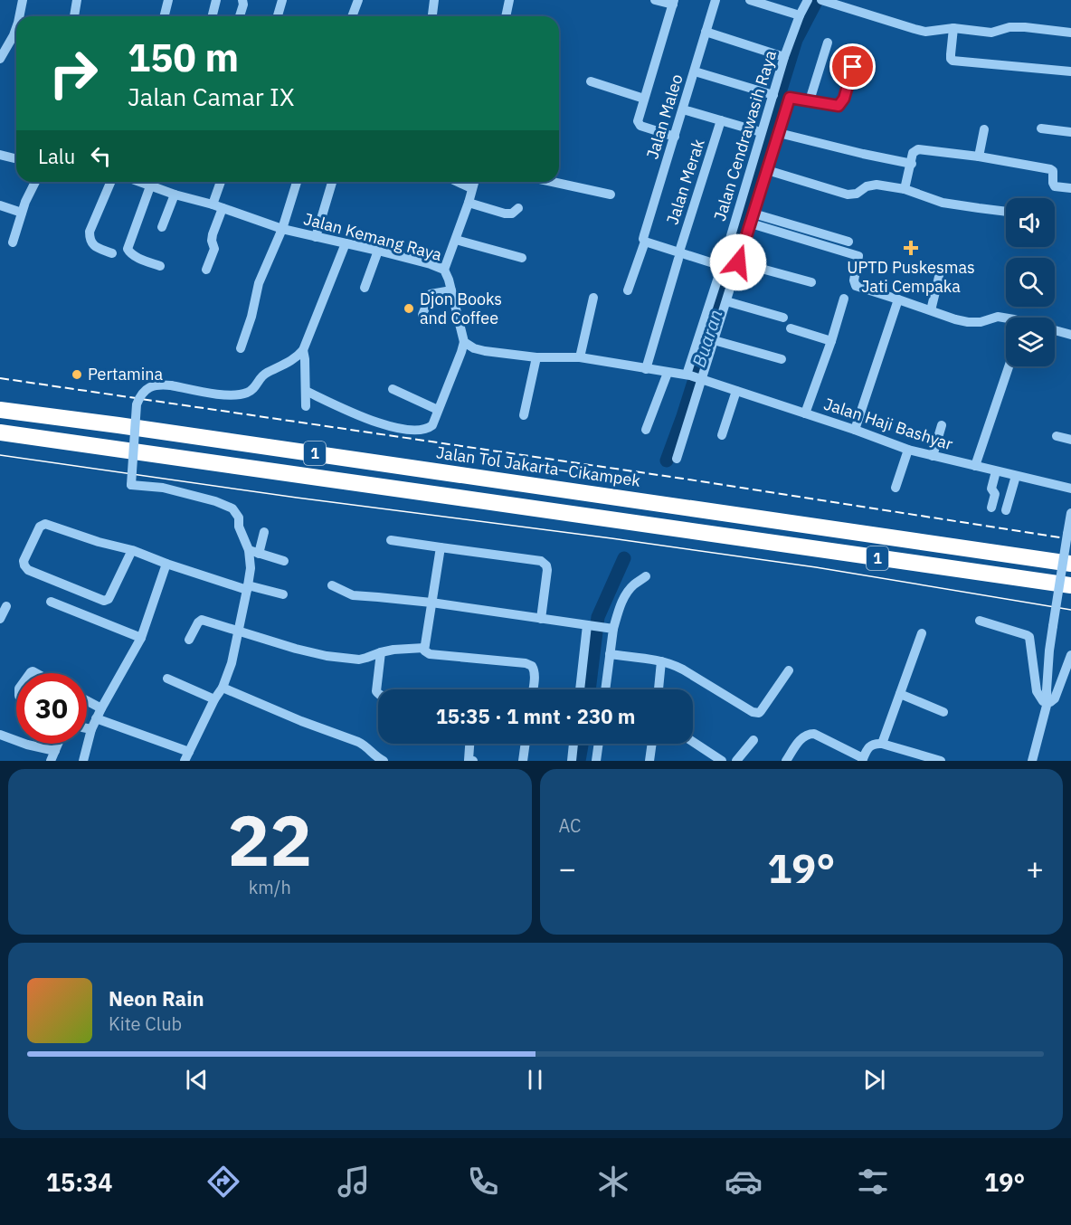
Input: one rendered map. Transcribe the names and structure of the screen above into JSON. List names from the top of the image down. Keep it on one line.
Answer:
{"streets":{"highway":["1","Jalan Tol Jakarta–Cikampek"],"street":["Jalan Maleo","Jalan Cendrawasih Raya","Jalan Merak","Jalan Kemang Raya","Jalan Haji Bashyar"]},"crossings":[["Jalan Cendrawasih Raya","Jalan Haji Bashyar"]],"water":["Buaran"],"places":{"health":["UPTD Puskesmas Jati Cempaka"],"other":["Djon Books and Coffee","Pertamina"]},"page":{"turn":["150 m","Jalan Camar IX"],"then":"Lalu","limit":"30","trip":"15:35 · 1 mnt · 230 m","tile":[["22","km/h"],"AC"],"heat":["−","19°","+"],"song":["Neon Rain","Kite Club"],"tabs":["15:34","19°"]}}
